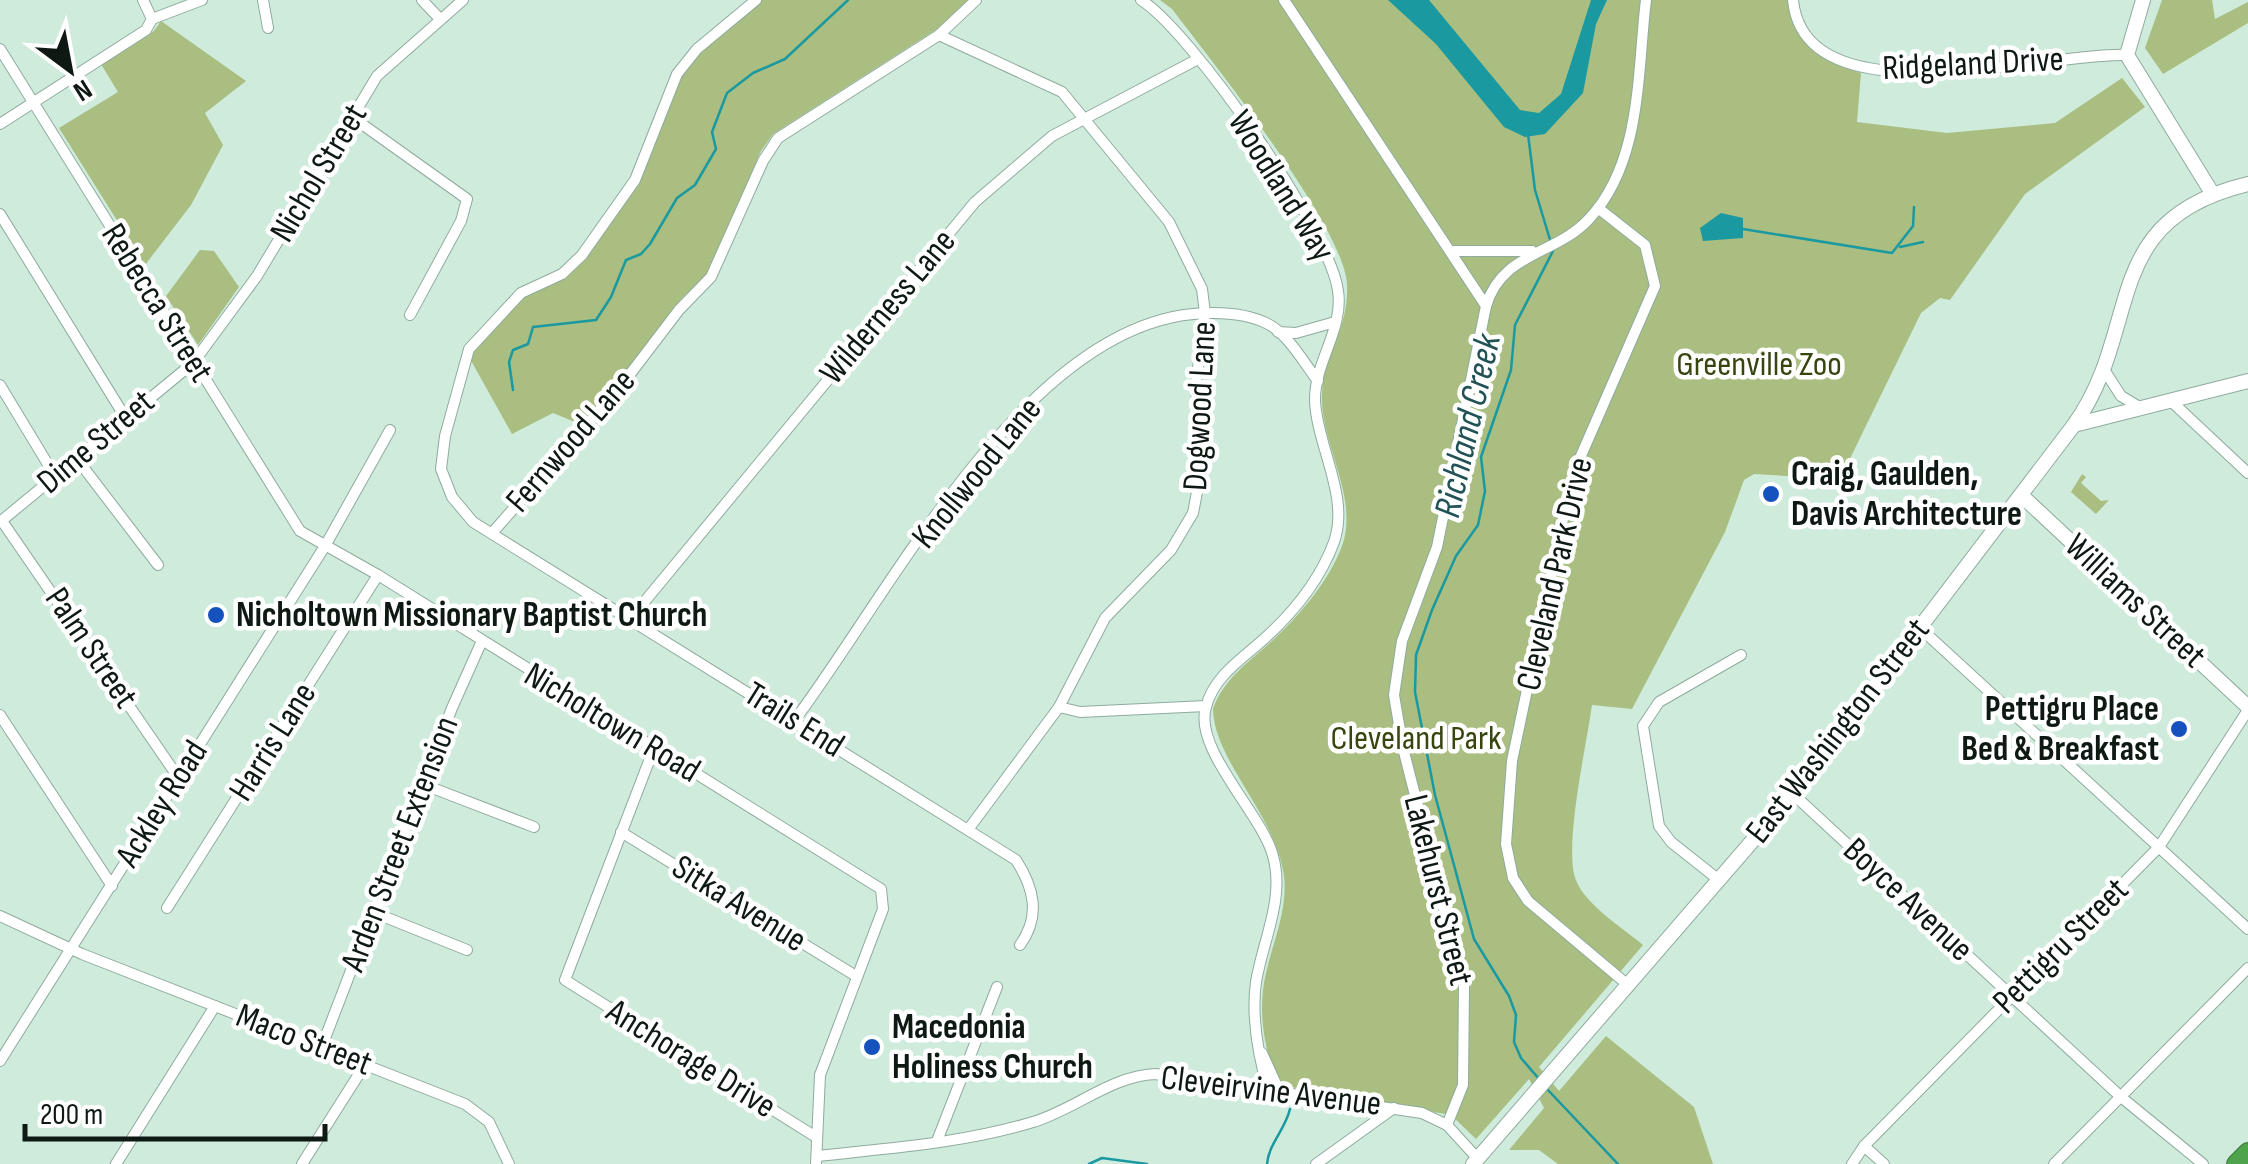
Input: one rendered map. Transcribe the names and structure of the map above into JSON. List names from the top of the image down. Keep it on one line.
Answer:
{"streets":{"street":["Ridgeland Drive","Nichol Street","Woodland Way","Rebecca Street","Wilderness Lane","Dogwood Lane","Fernwood Lane","Dime Street","Knollwood Lane","Cleveland Park Drive","Williams Street","Palm Street","Trails End","Nicholtown Road","East Washington Street","Harris Lane","Ackley Road","Arden Street Extension","Lakehurst Street","Boyce Avenue","Sitka Avenue","Pettigru Street","Maco Street","Anchorage Drive","Cleveirvine Avenue"]},"crossings":[["Nichol Street","Rebecca Street"],["Nichol Street","Dime Street"],["Woodland Way","Wilderness Lane"],["Woodland Way","Knollwood Lane"],["Rebecca Street","Dime Street"],["Rebecca Street","Nicholtown Road"],["Rebecca Street","Ackley Road"],["Wilderness Lane","Dogwood Lane"],["Wilderness Lane","Trails End"],["Dogwood Lane","Fernwood Lane"],["Dogwood Lane","Knollwood Lane"],["Dogwood Lane","Trails End"],["Fernwood Lane","Trails End"],["Dime Street","Palm Street"],["Knollwood Lane","Trails End"],["Cleveland Park Drive","East Washington Street"],["Williams Street","East Washington Street"],["Williams Street","Pettigru Street"],["Palm Street","Ackley Road"],["Nicholtown Road","Harris Lane"],["Nicholtown Road","Ackley Road"],["Nicholtown Road","Arden Street Extension"],["Nicholtown Road","Sitka Avenue"],["East Washington Street","Boyce Avenue"],["East Washington Street","Cleveirvine Avenue"],["Ackley Road","Maco Street"],["Arden Street Extension","Maco Street"],["Lakehurst Street","Cleveirvine Avenue"],["Boyce Avenue","Pettigru Street"],["Sitka Avenue","Anchorage Drive"]],"water":["Richland Creek"],"parks":["Greenville Zoo","Cleveland Park"],"places":["Craig, Gaulden, Davis Architecture","Nicholtown Missionary Baptist Church","Pettigru Place Bed & Breakfast","Macedonia Holiness Church"],"scale_bar":"200 m","north":"bottom right"}
